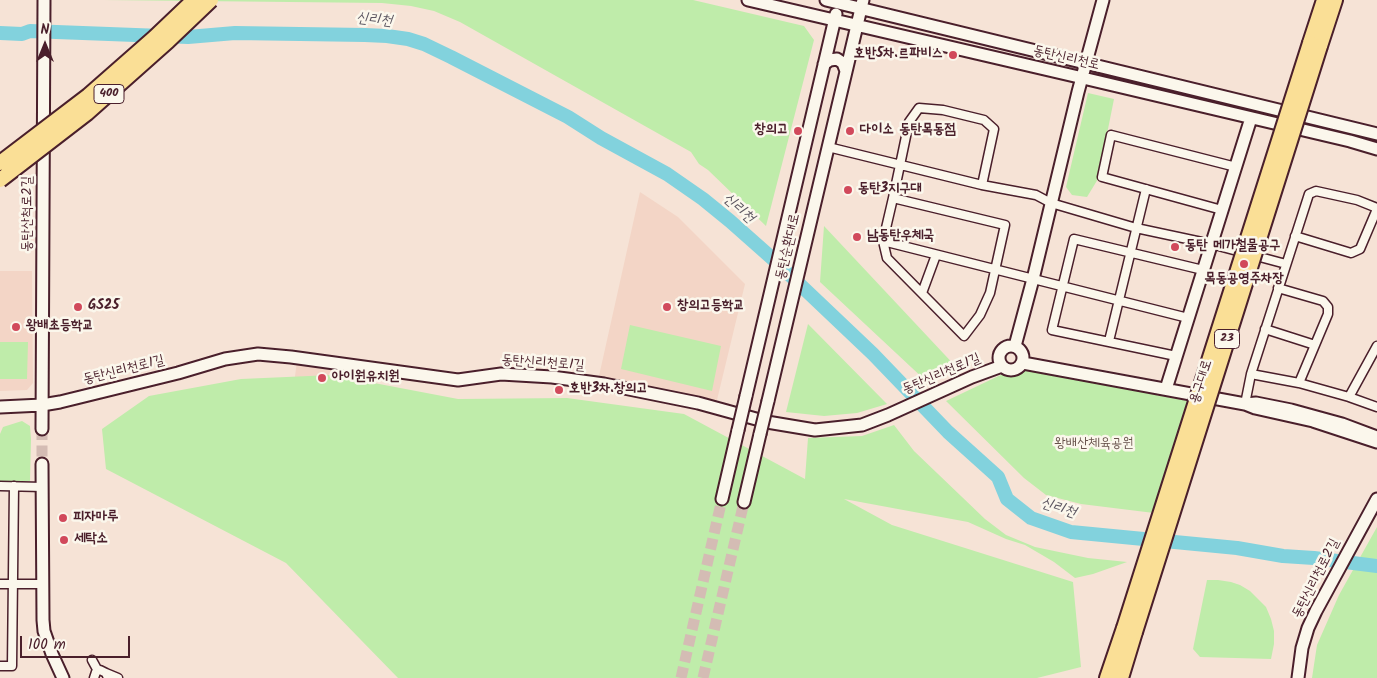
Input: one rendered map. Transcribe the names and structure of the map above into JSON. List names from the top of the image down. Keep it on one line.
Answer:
{"streets":{"highway":["400","23","용구대로"],"street":["동탄신리천로","동탄산척로2길","동탄순환대로","동탄신리천로1길","동탄신리천로2길"]},"crossings":[["동탄신리천로","동탄순환대로"],["동탄신리천로","동탄신리천로1길"],["동탄산척로2길","동탄신리천로1길"]],"water":["신리천"],"parks":["왕배산체육공원"],"places":["호반5차.르파비스","창의고","다이소 동탄목동점","동탄3지구대","남동탄우체국","동탄 메가철물공구","목동공영주차장","GS25","창의고등학교","왕배초등학교","아이원유치원","호반3차.창의고","피자마루","세탁소"],"scale_bar":"100 m","north":"top"}
